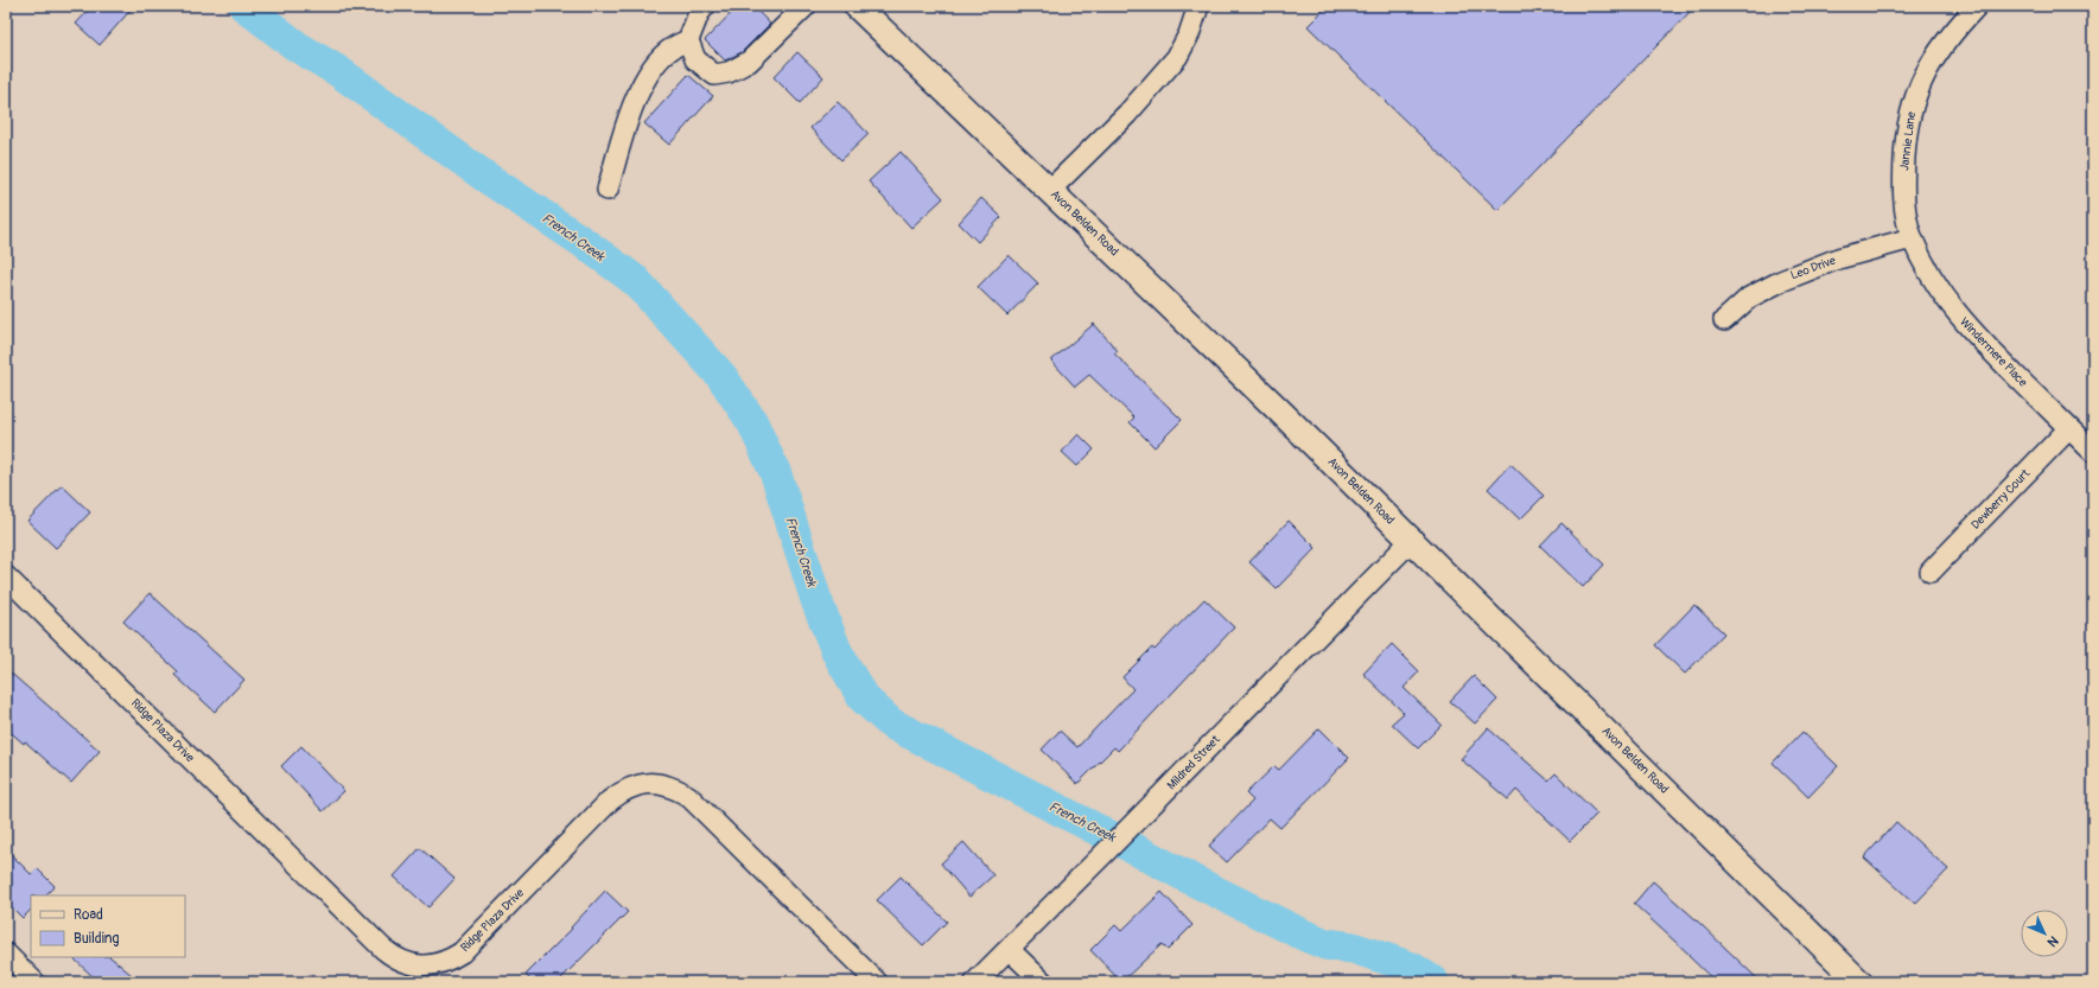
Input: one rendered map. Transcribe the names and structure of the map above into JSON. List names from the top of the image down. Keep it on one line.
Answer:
{"streets":{"main road":["Avon Belden Road"],"street":["Jannie Lane","Leo Drive","Windermere Place","Dewberry Court","Ridge Plaza Drive","Mildred Street"]},"crossings":[["Jannie Lane","Leo Drive"],["Jannie Lane","Windermere Place"],["Avon Belden Road","Mildred Street"],["Leo Drive","Windermere Place"],["Windermere Place","Dewberry Court"]],"water":["French Creek"],"legend":["Road","Building"],"north":"bottom right"}
